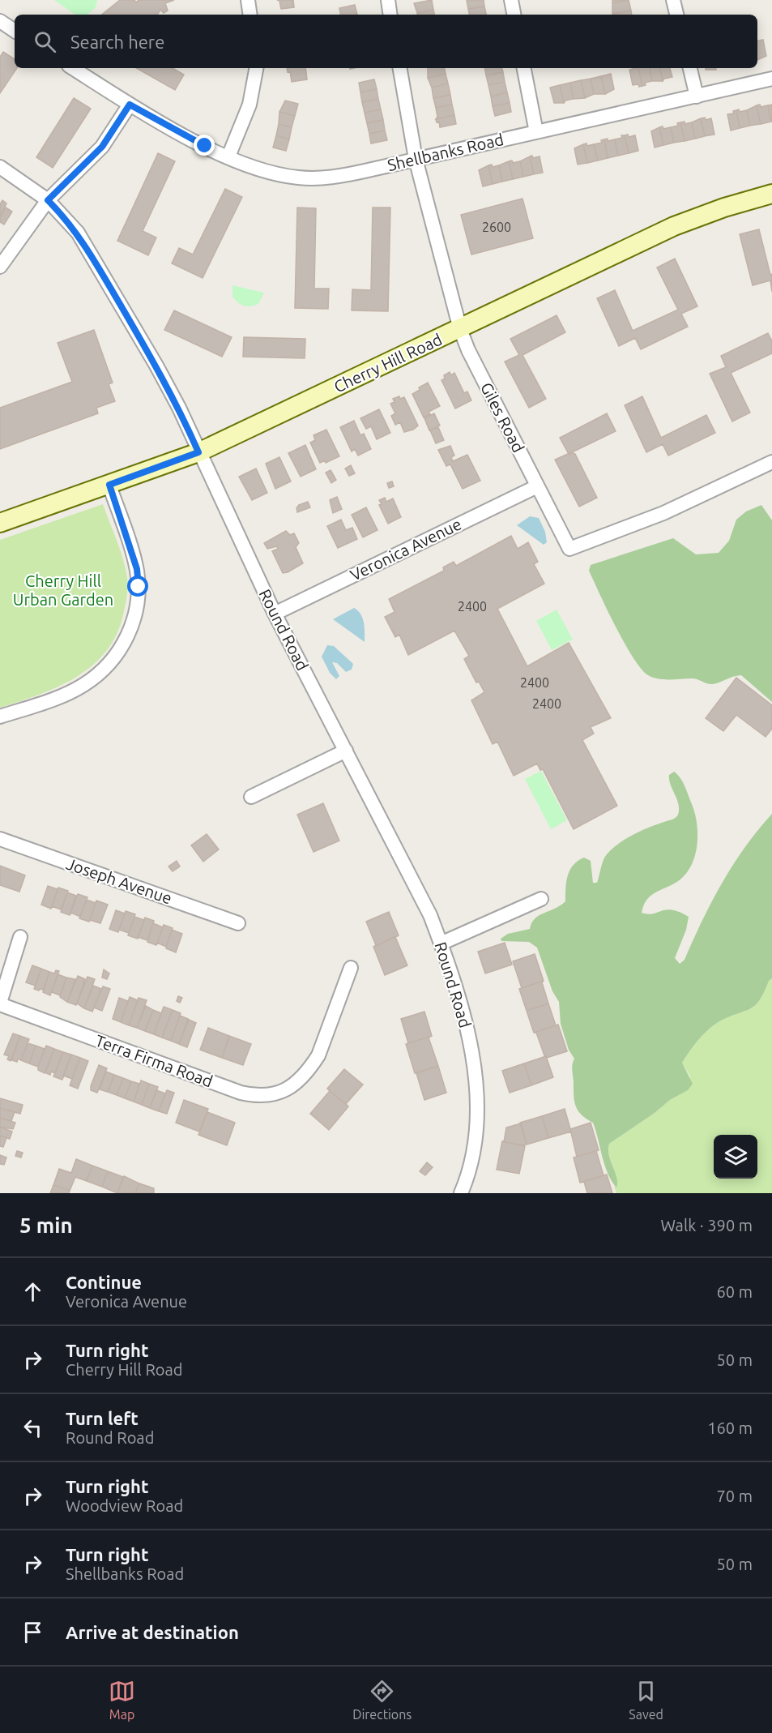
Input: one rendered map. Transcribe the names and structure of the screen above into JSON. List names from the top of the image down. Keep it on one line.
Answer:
{"streets":{"street":["Shellbanks Road","Cherry Hill Road","Giles Road","Veronica Avenue","Round Road","Joseph Avenue","Terra Firma Road"]},"crossings":[["Shellbanks Road","Giles Road"],["Cherry Hill Road","Giles Road"],["Cherry Hill Road","Round Road"],["Giles Road","Veronica Avenue"],["Veronica Avenue","Round Road"]],"parks":["Cherry Hill Urban Garden"],"house_numbers":["2600","2400","2400","2400"],"page":{"search":"Search here","heading":["5 min","Walk · 390 m"],"list":[["Continue","Veronica Avenue","60 m"],["Turn right","Cherry Hill Road","50 m"],["Turn left","Round Road","160 m"],["Turn right","Woodview Road","70 m"],["Turn right","Shellbanks Road","50 m"],"Arrive at destination"],"nav":["Map","Directions","Saved"]}}
